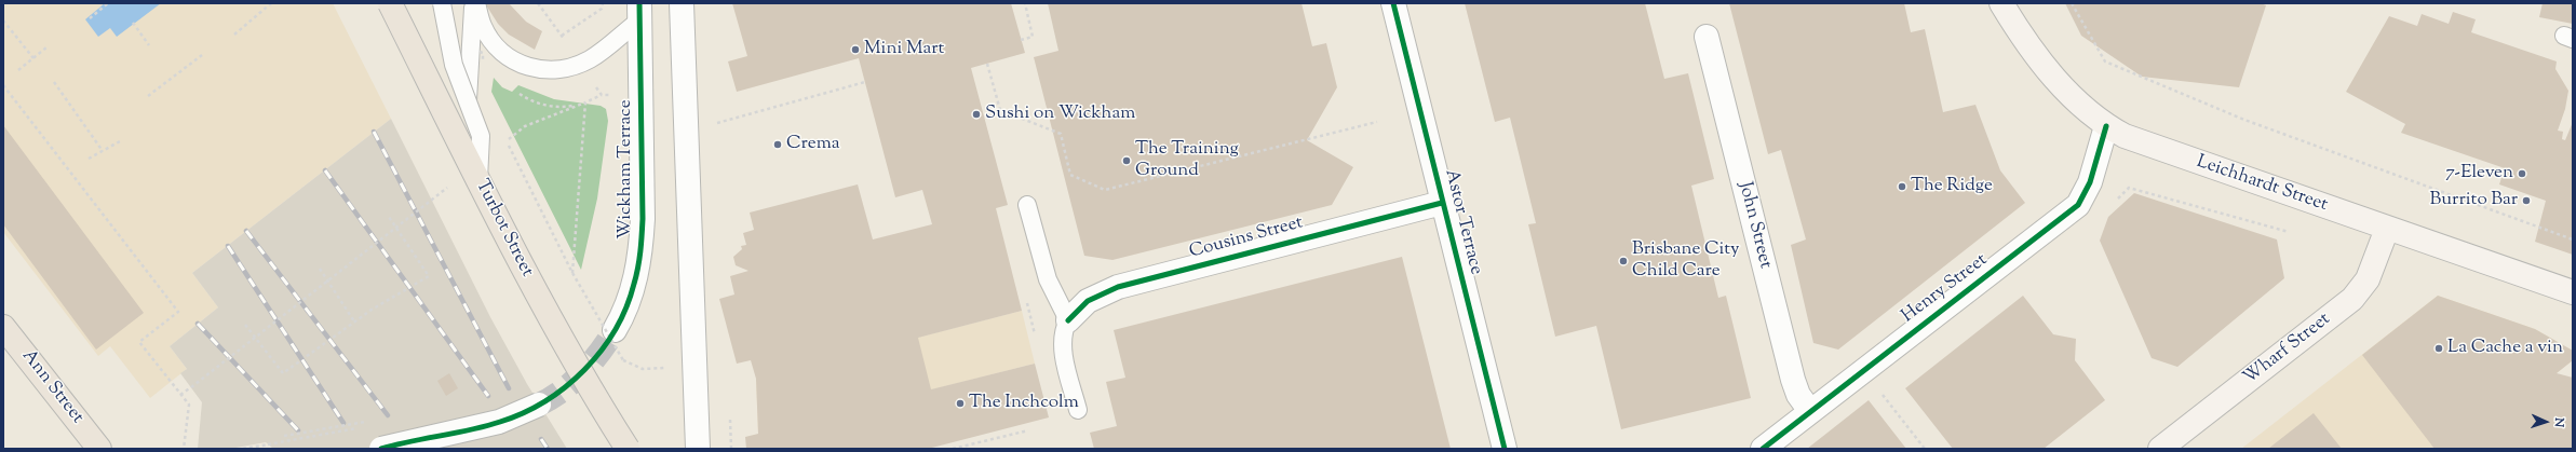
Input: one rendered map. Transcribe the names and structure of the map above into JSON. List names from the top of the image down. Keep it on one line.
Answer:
{"streets":{"main road":["Leichhardt Street","Turbot Street","Wharf Street","Ann Street"],"street":["Wickham Terrace","Astor Terrace","John Street","Cousins Street","Henry Street"]},"crossings":[["Leichhardt Street","Henry Street"],["Leichhardt Street","Wharf Street"],["Astor Terrace","Cousins Street"],["John Street","Henry Street"]],"places":["Mini Mart","Sushi on Wickham","Crema","The Training Ground","7-Eleven","The Ridge","Burrito Bar","Brisbane City Child Care","La Cache a vin","The Inchcolm"],"north":"right"}
